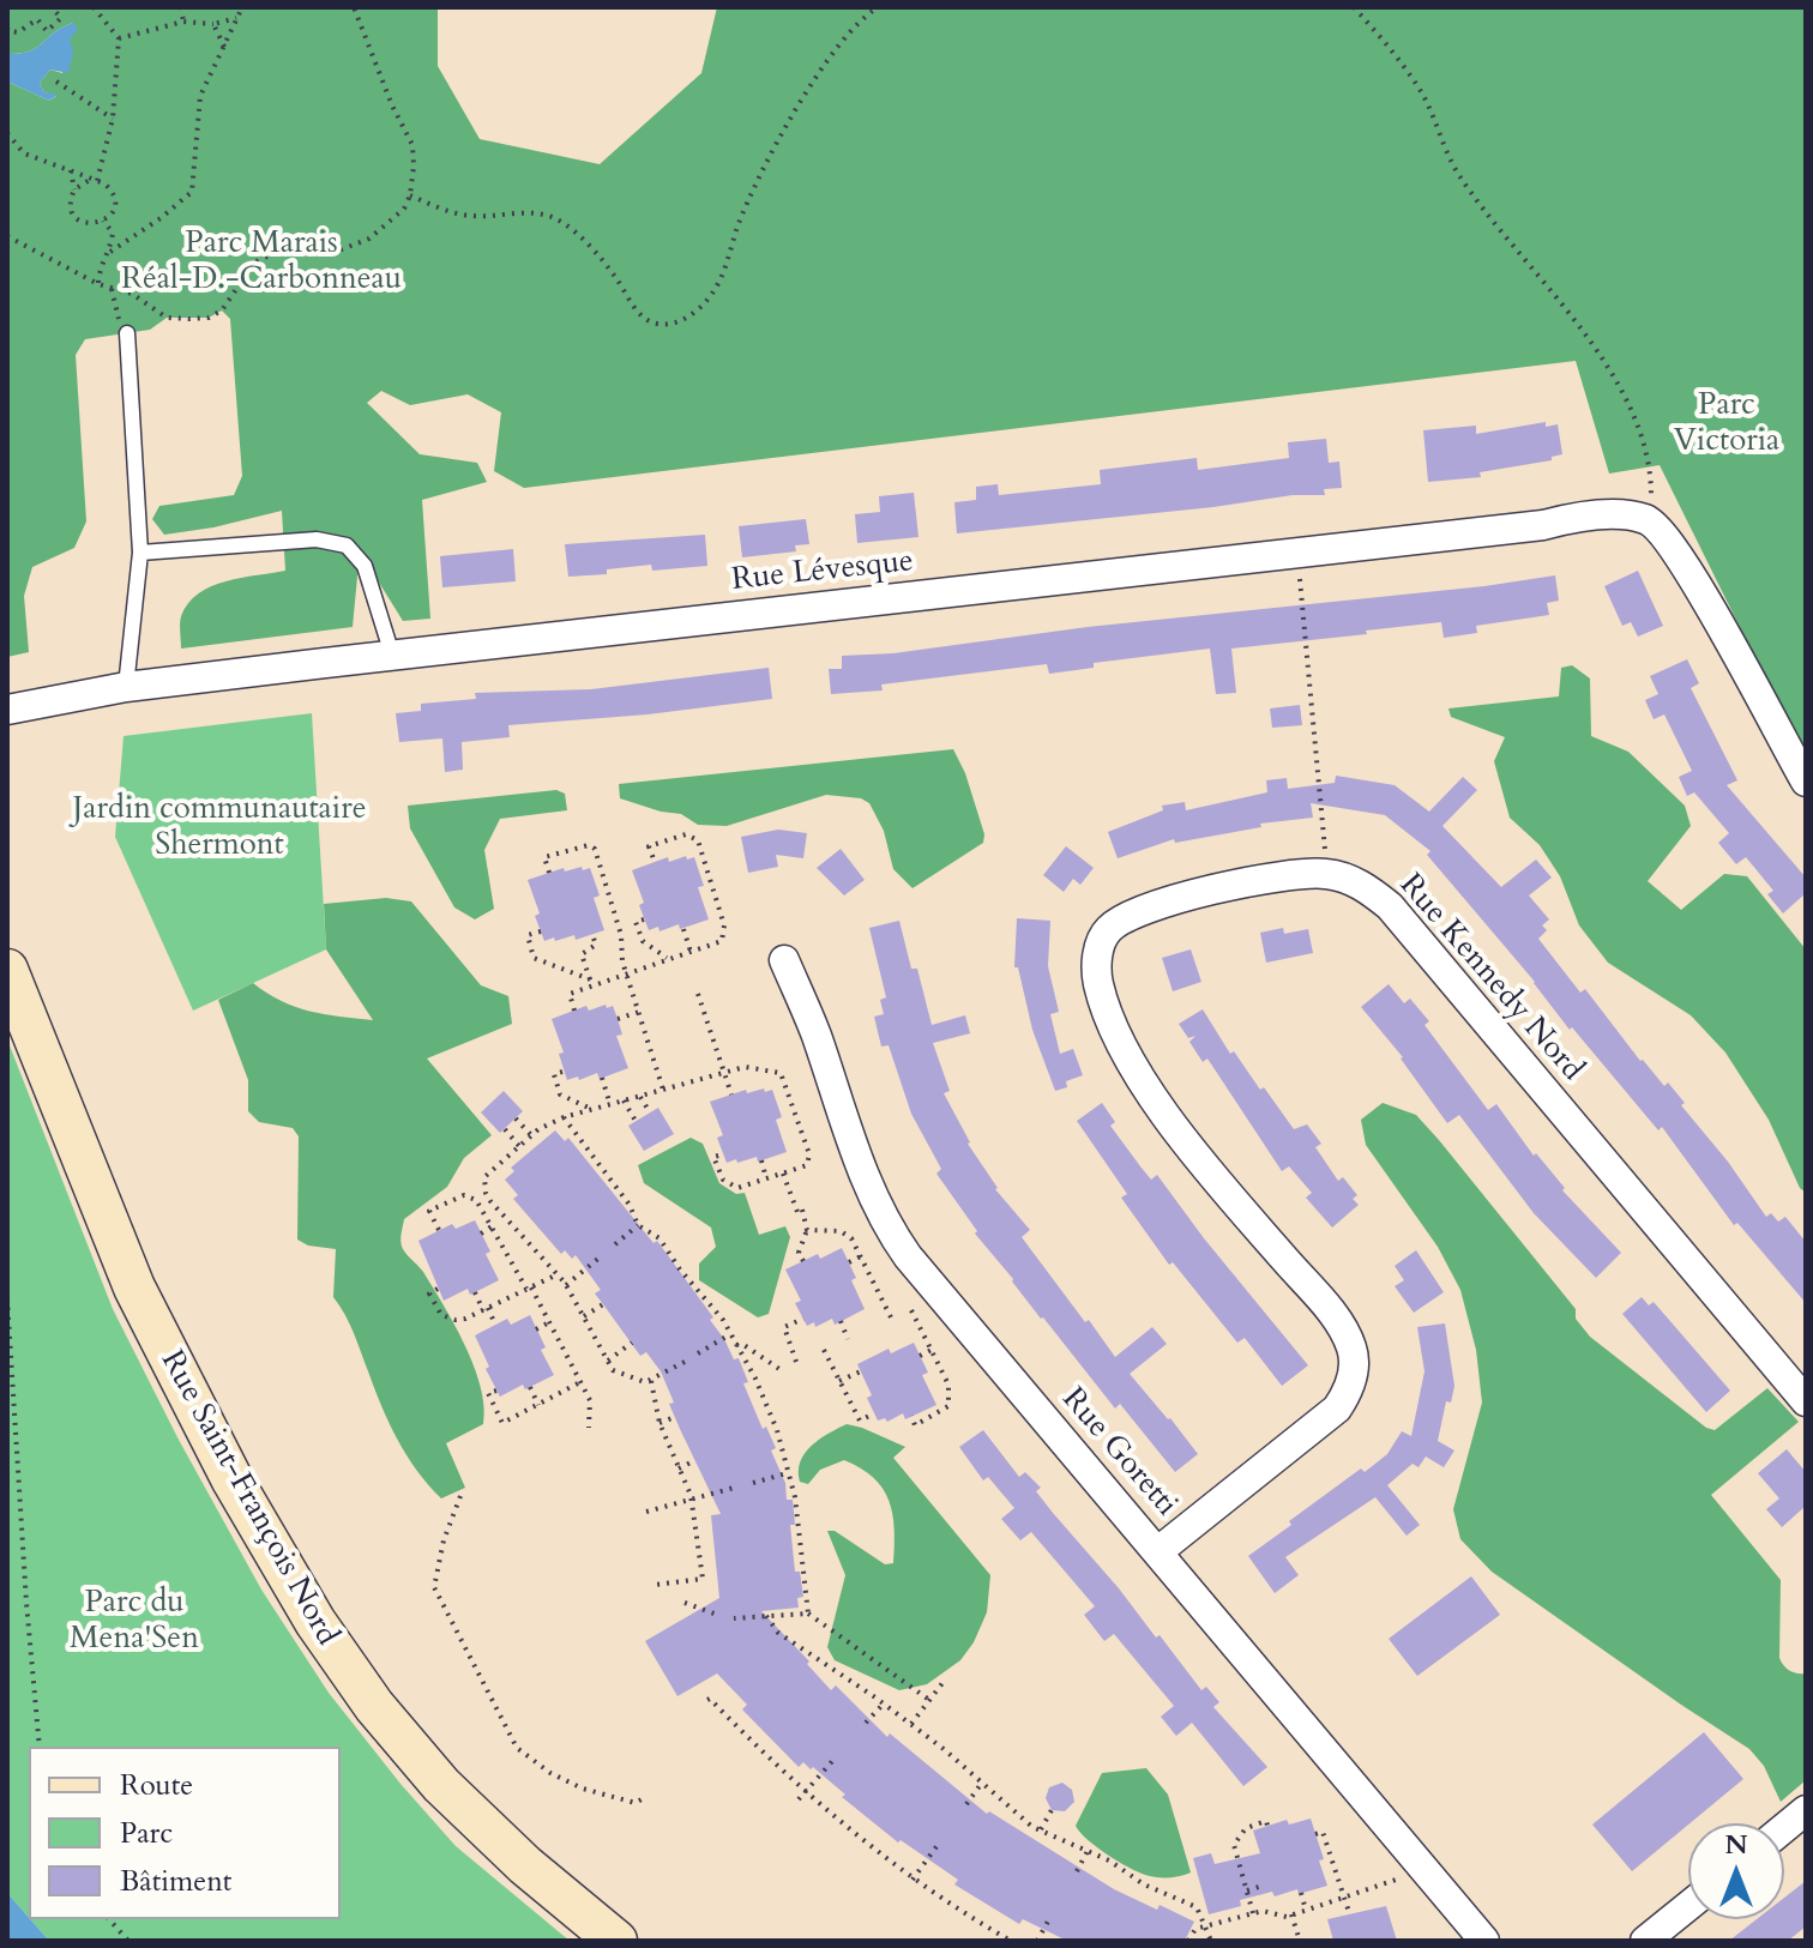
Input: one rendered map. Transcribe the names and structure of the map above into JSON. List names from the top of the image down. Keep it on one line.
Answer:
{"streets":{"street":["Rue Lévesque","Rue Kennedy Nord","Rue Goretti","Rue Saint-François Nord"]},"crossings":[["Rue Kennedy Nord","Rue Goretti"]],"parks":["Parc Marais Réal-D.-Carbonneau","Parc Victoria","Jardin communautaire Shermont","Parc du Mena'Sen"],"legend":["Route","Parc","Bâtiment"],"north":"top"}
